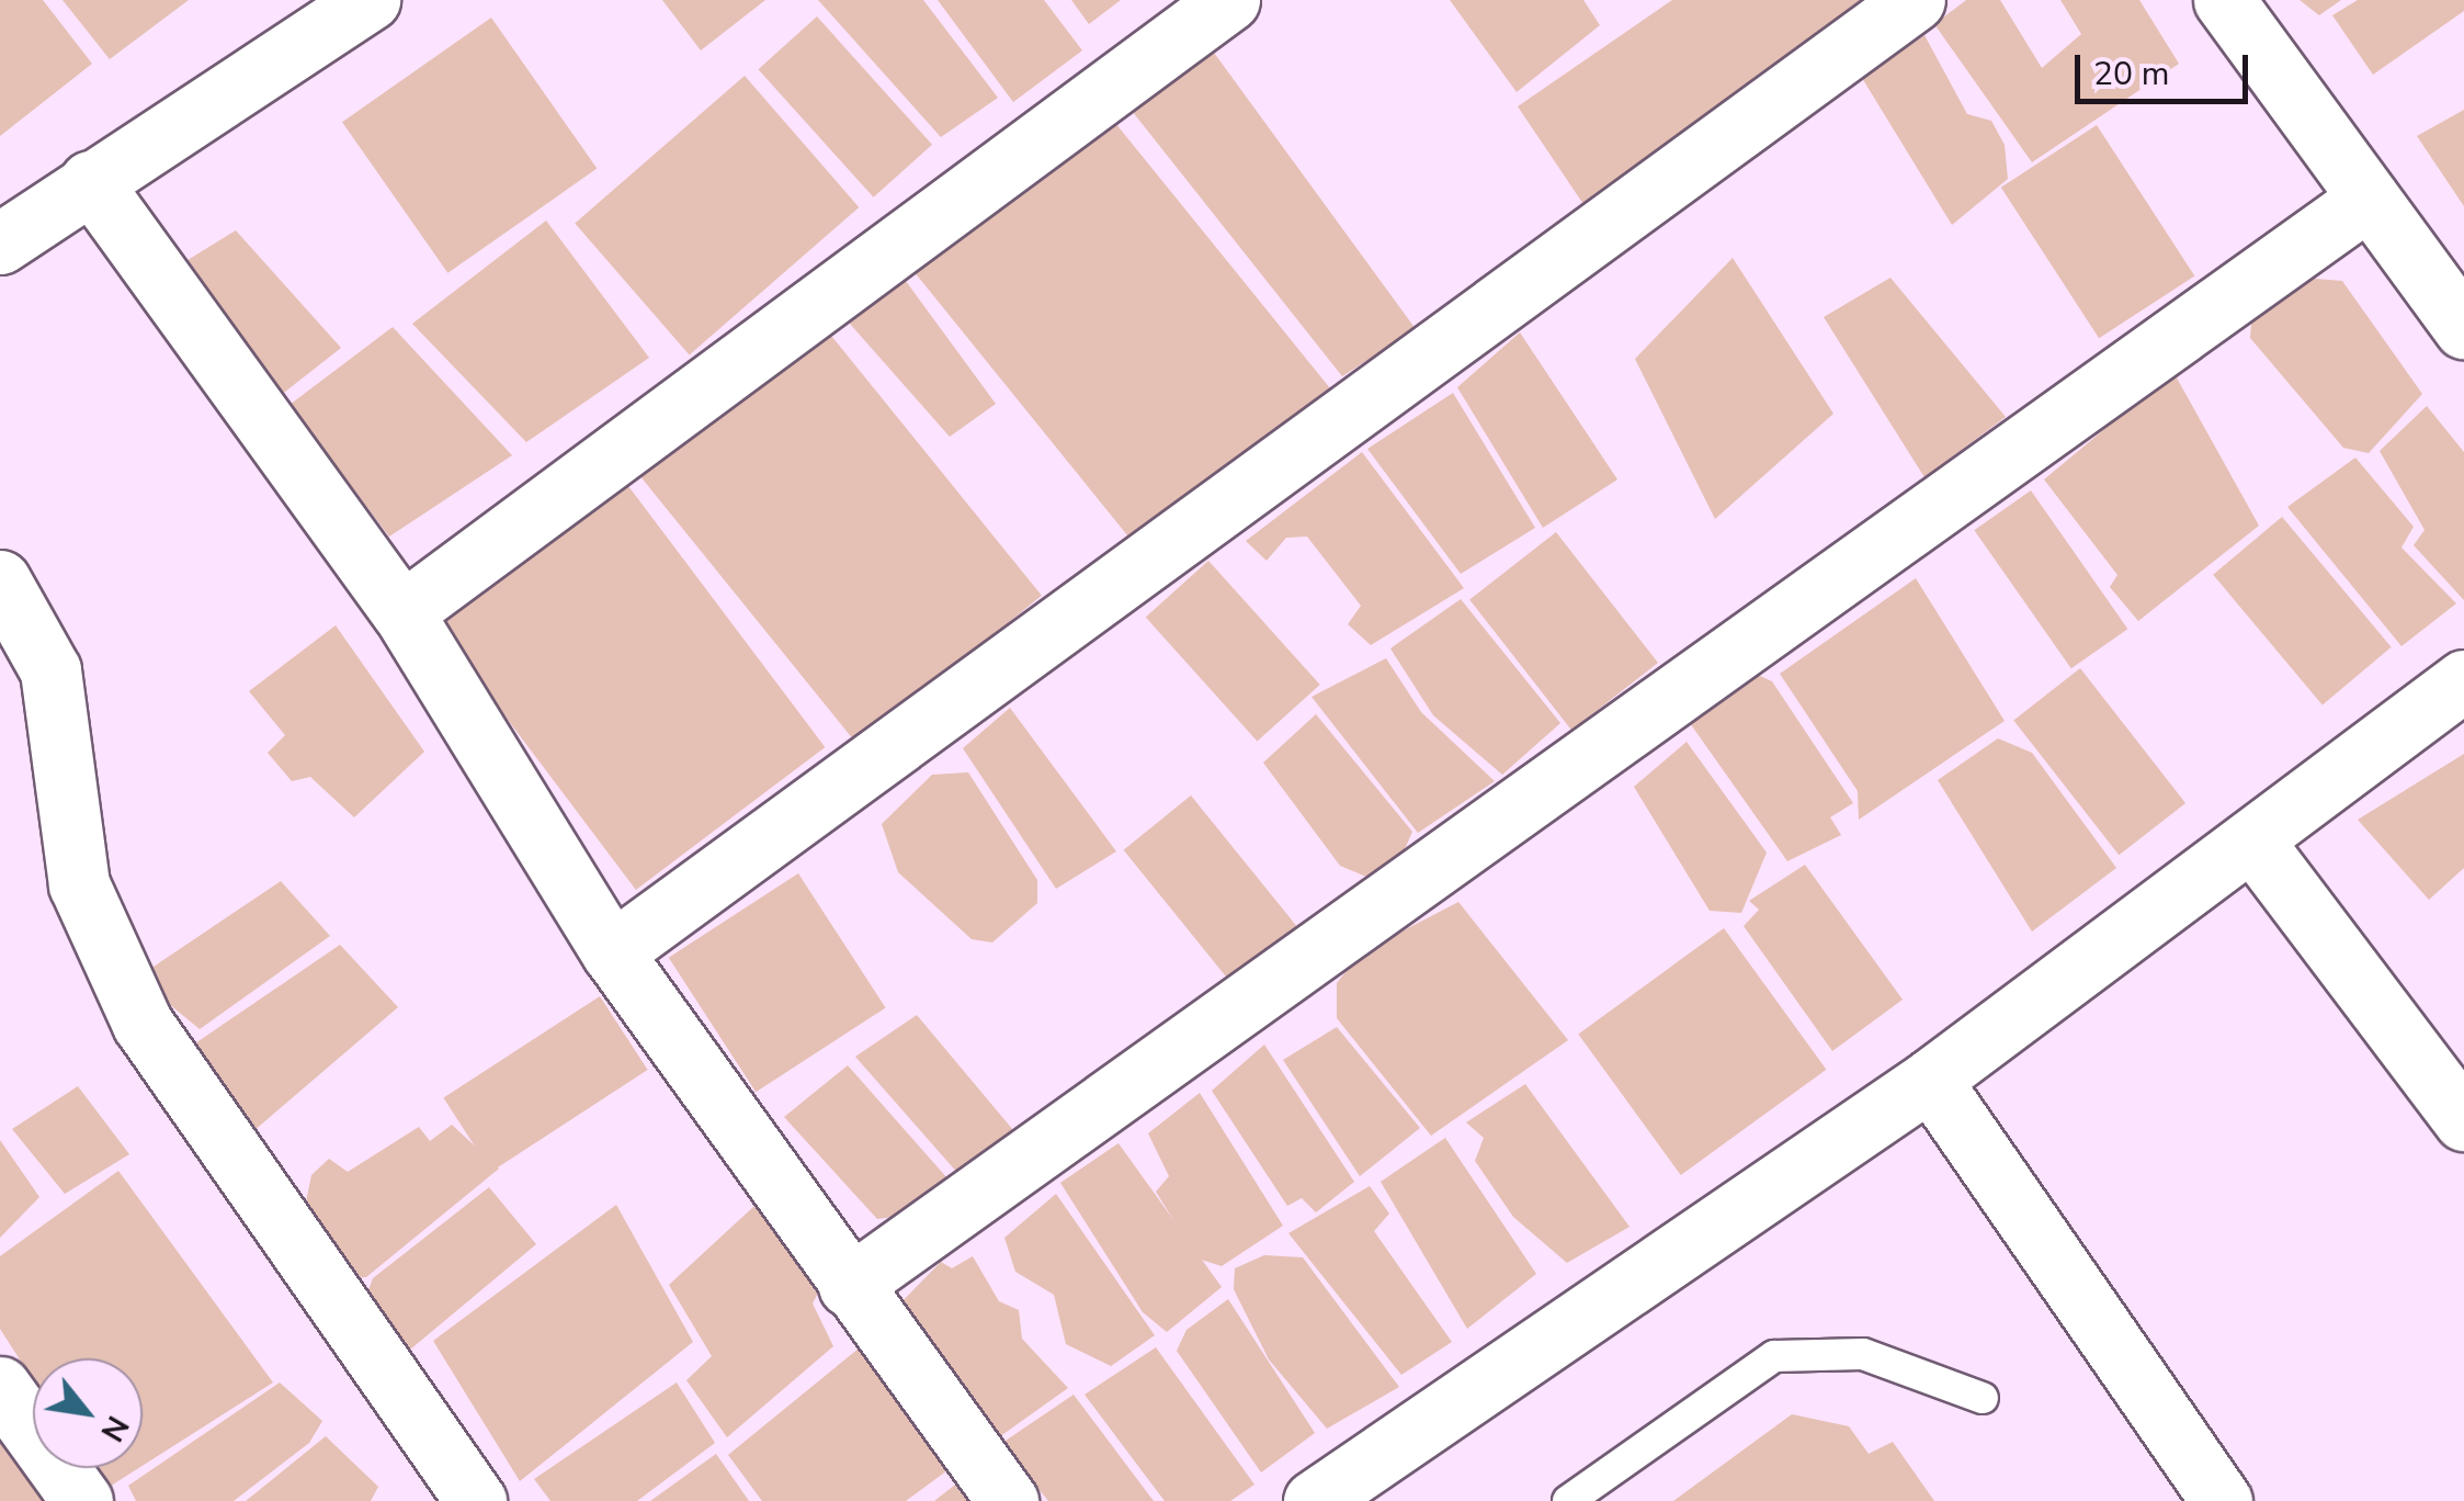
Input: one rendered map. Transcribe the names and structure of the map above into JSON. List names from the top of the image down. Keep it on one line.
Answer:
{"scale_bar":"20 m","north":"bottom right"}
